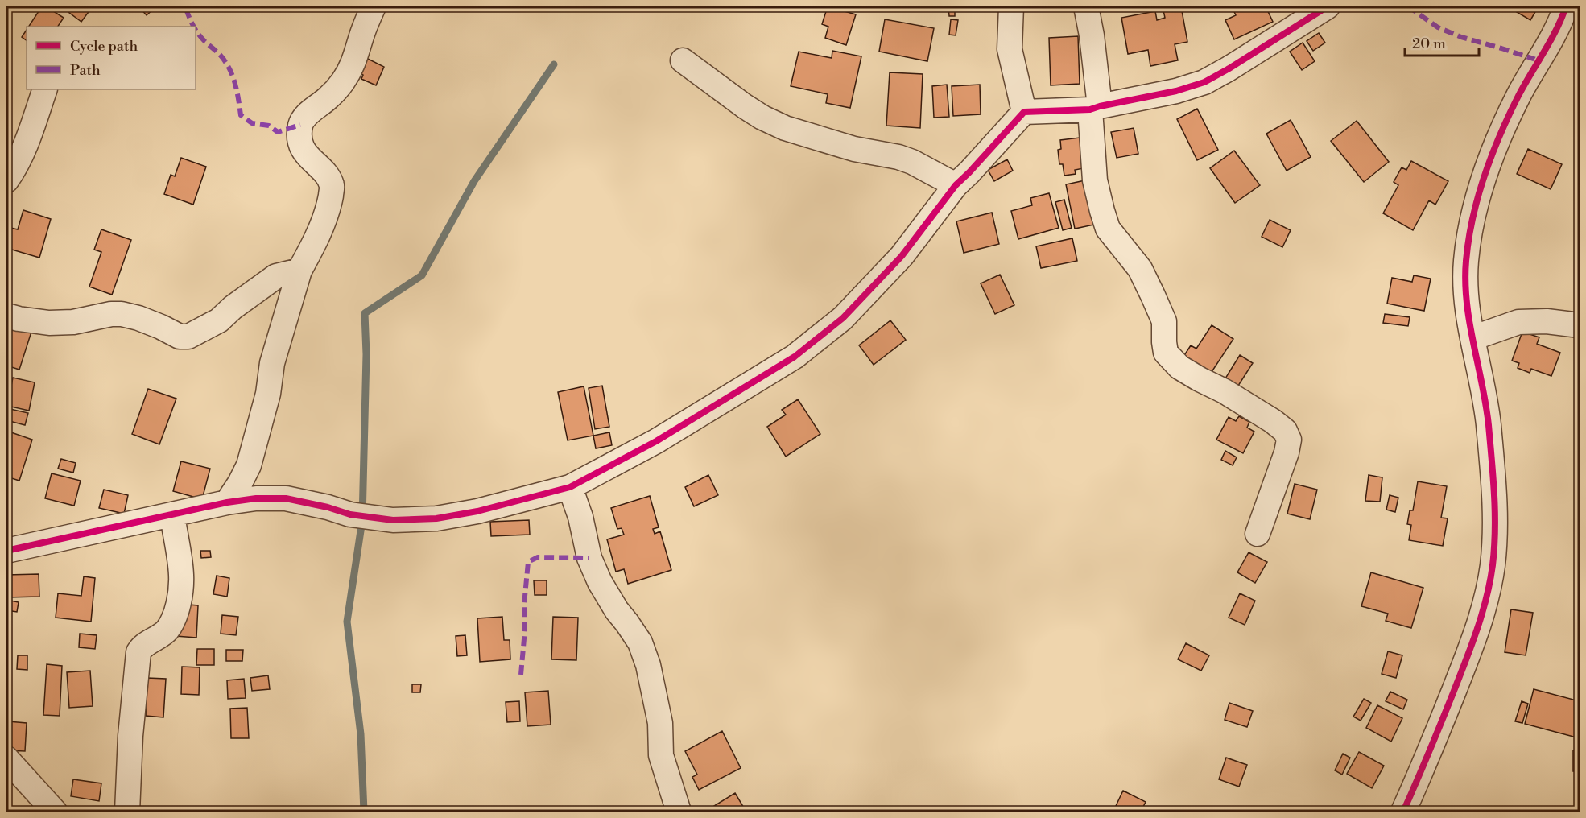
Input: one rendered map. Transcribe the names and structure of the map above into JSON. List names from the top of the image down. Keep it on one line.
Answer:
{"legend":["Cycle path","Path"],"scale_bar":"20 m"}
